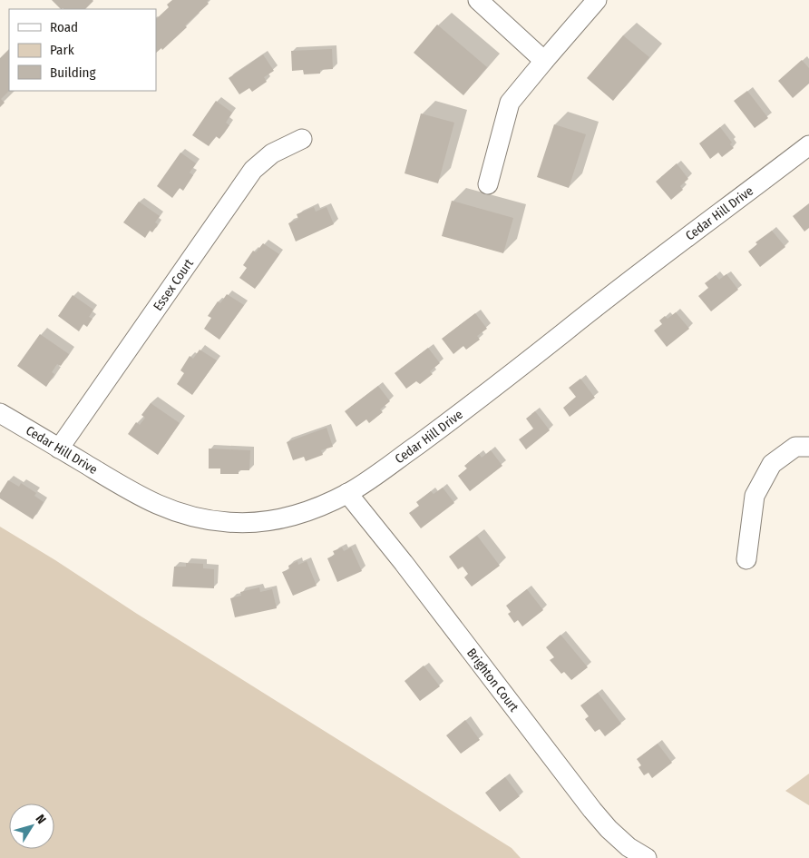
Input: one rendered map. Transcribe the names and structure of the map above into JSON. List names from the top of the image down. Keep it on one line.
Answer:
{"streets":{"street":["Cedar Hill Drive","Essex Court","Brighton Court"]},"crossings":[["Cedar Hill Drive","Essex Court"],["Cedar Hill Drive","Brighton Court"]],"legend":["Road","Park","Building"],"north":"top right"}
